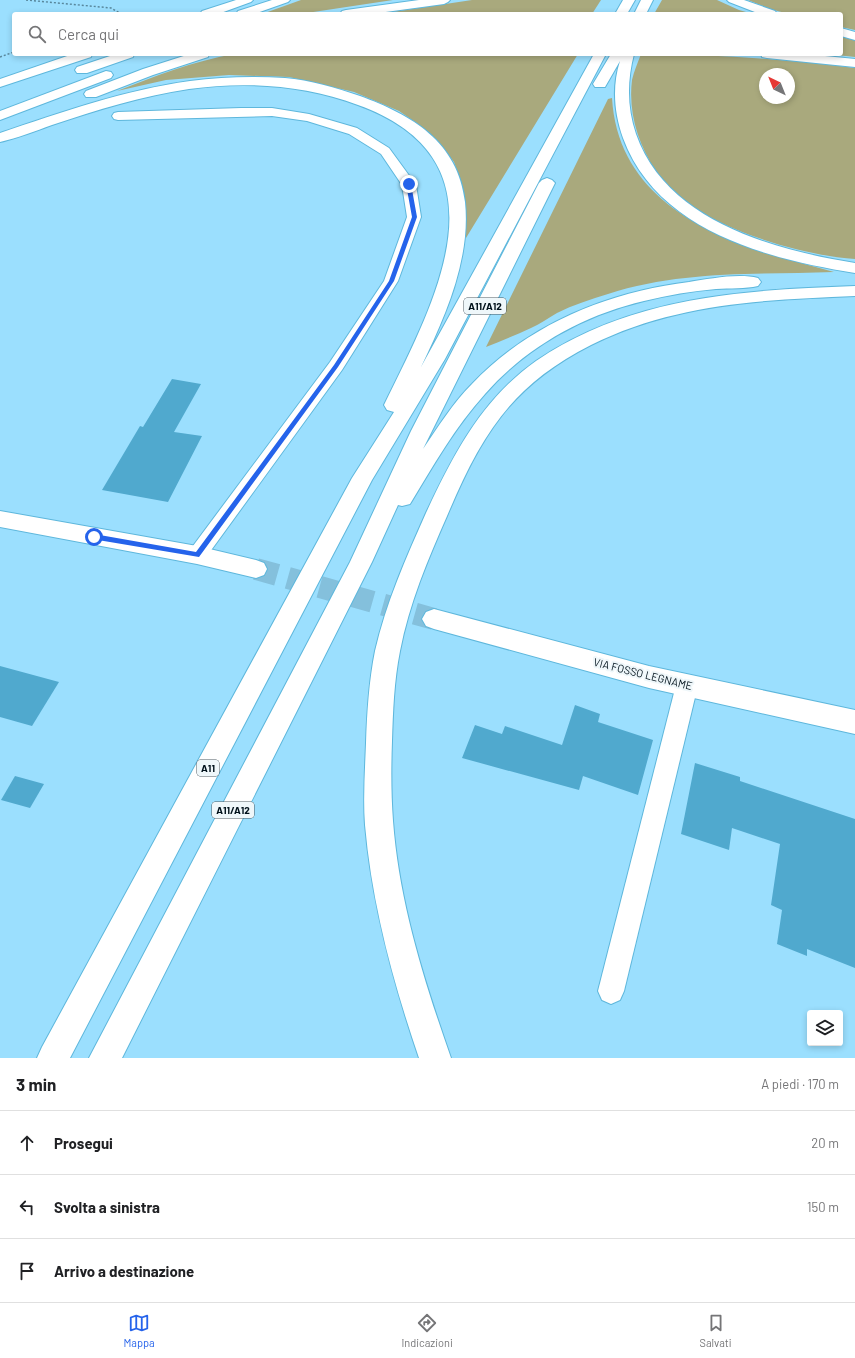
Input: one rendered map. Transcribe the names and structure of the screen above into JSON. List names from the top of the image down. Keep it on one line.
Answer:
{"streets":{"main road":["A11/A12","VIA FOSSO LEGNAME","A11"]},"crossings":[["A11/A12","A11"]],"north":"top left","page":{"search":"Cerca qui","heading":["3 min","A piedi · 170 m"],"list":[["Prosegui","20 m"],["Svolta a sinistra","150 m"],"Arrivo a destinazione"],"nav":["Mappa","Indicazioni","Salvati"]}}
